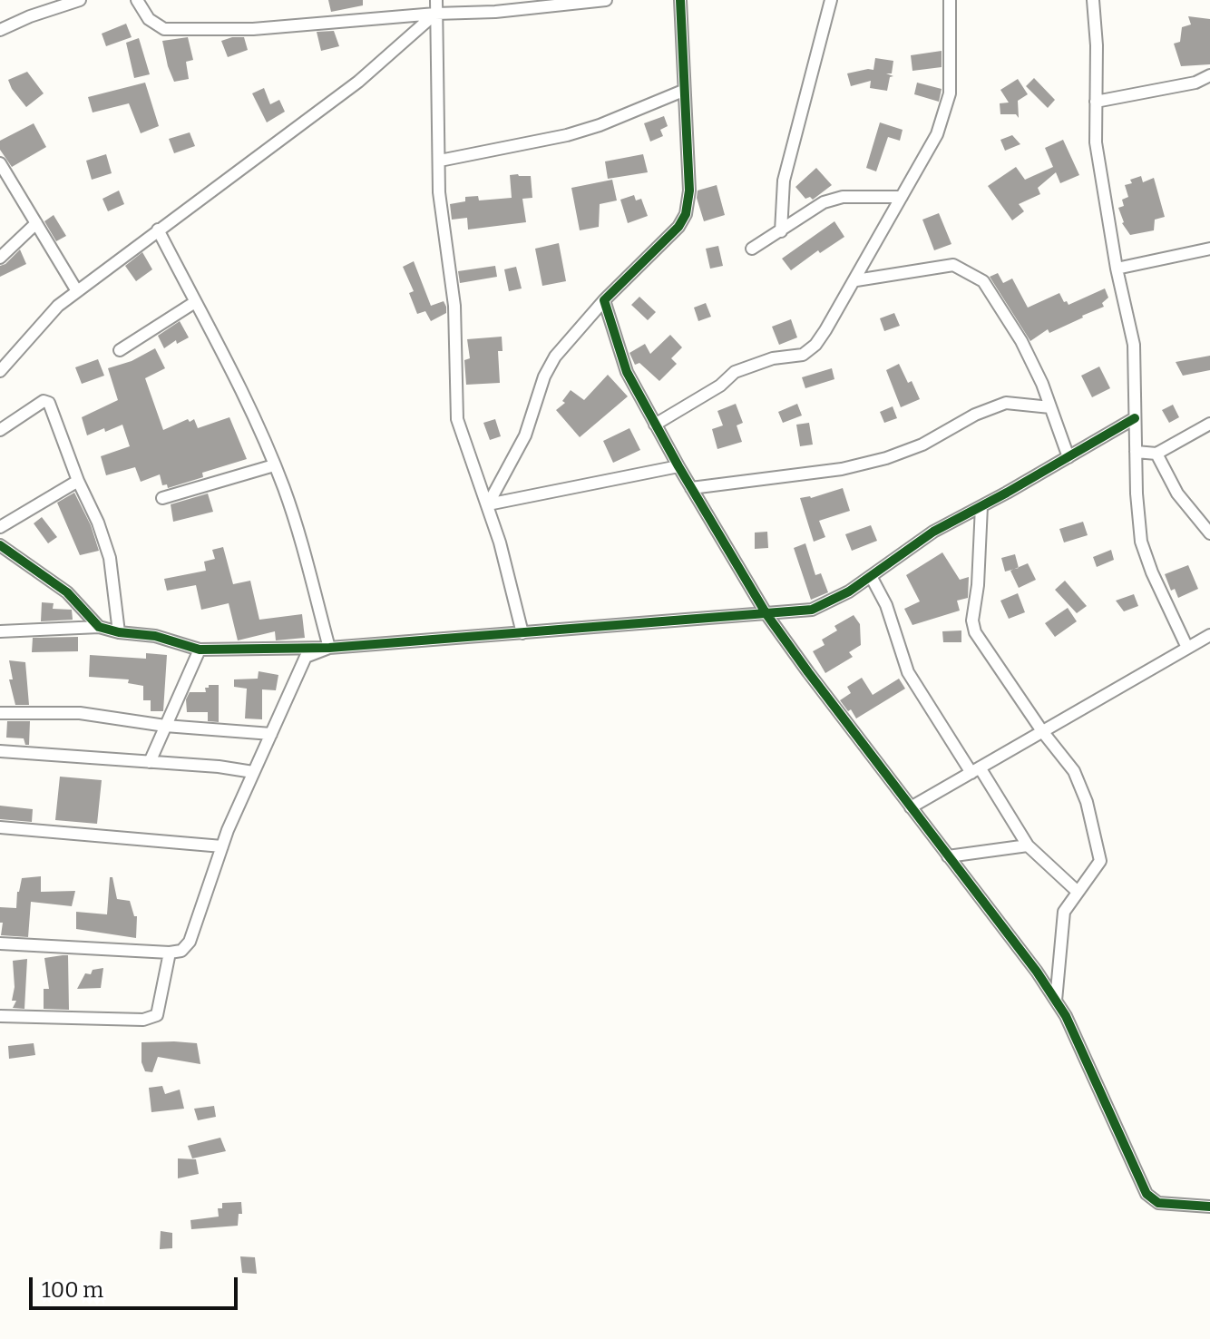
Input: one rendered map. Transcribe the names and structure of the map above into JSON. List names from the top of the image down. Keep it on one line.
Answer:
{"scale_bar":"100 m"}
